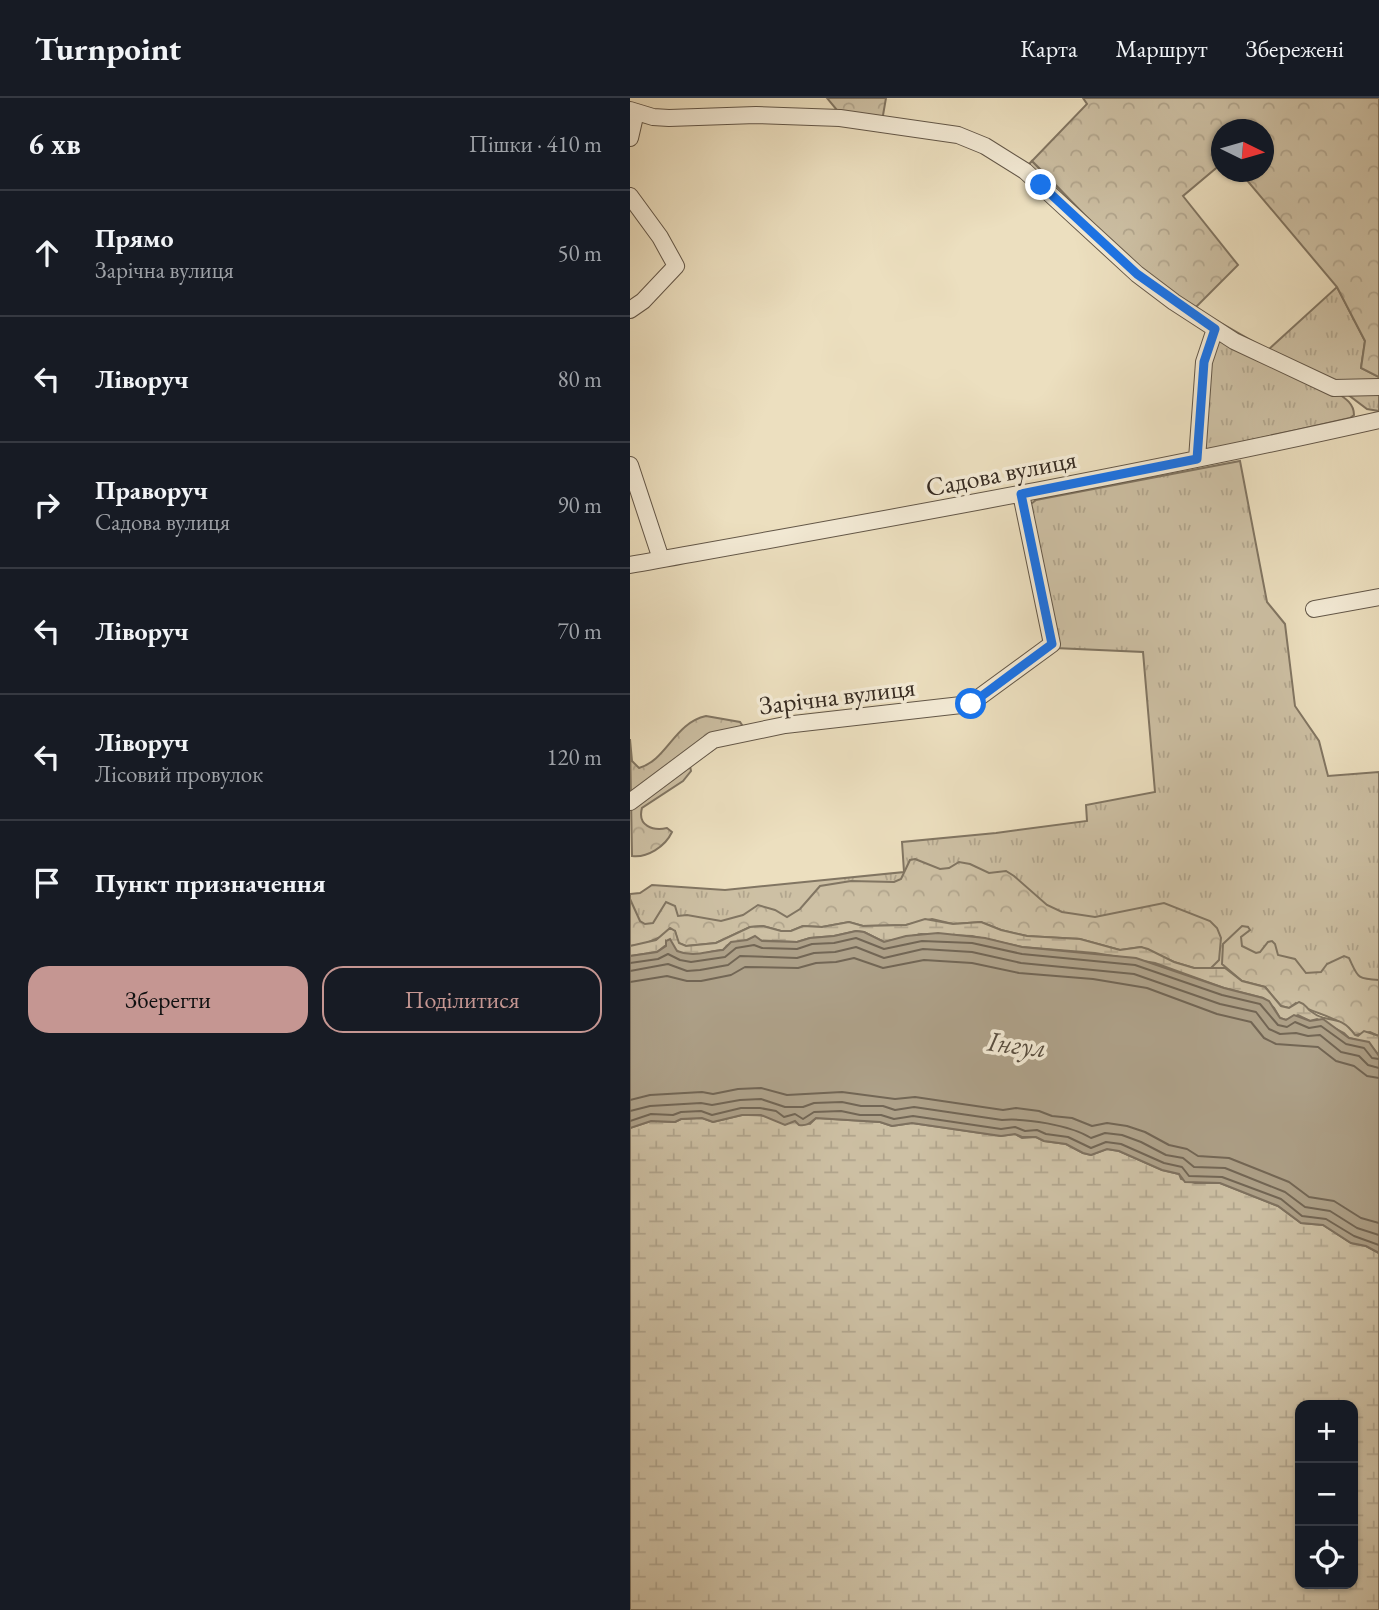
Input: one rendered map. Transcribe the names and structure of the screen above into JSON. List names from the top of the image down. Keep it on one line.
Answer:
{"streets":{"street":["Садова вулиця","Зарічна вулиця"]},"crossings":[["Садова вулиця","Зарічна вулиця"]],"water":["Інгул"],"north":"right","page":{"header":"Turnpoint","nav":["Карта","Маршрут","Збережені"],"heading":["6 хв","Пішки · 410 m"],"list":[["Прямо","Зарічна вулиця","50 m"],["Ліворуч","80 m"],["Праворуч","Садова вулиця","90 m"],["Ліворуч","70 m"],["Ліворуч","Лісовий провулок","120 m"],"Пункт призначення"],"buttons":["Зберегти","Поділитися"],"map_buttons":["+","−"]}}
